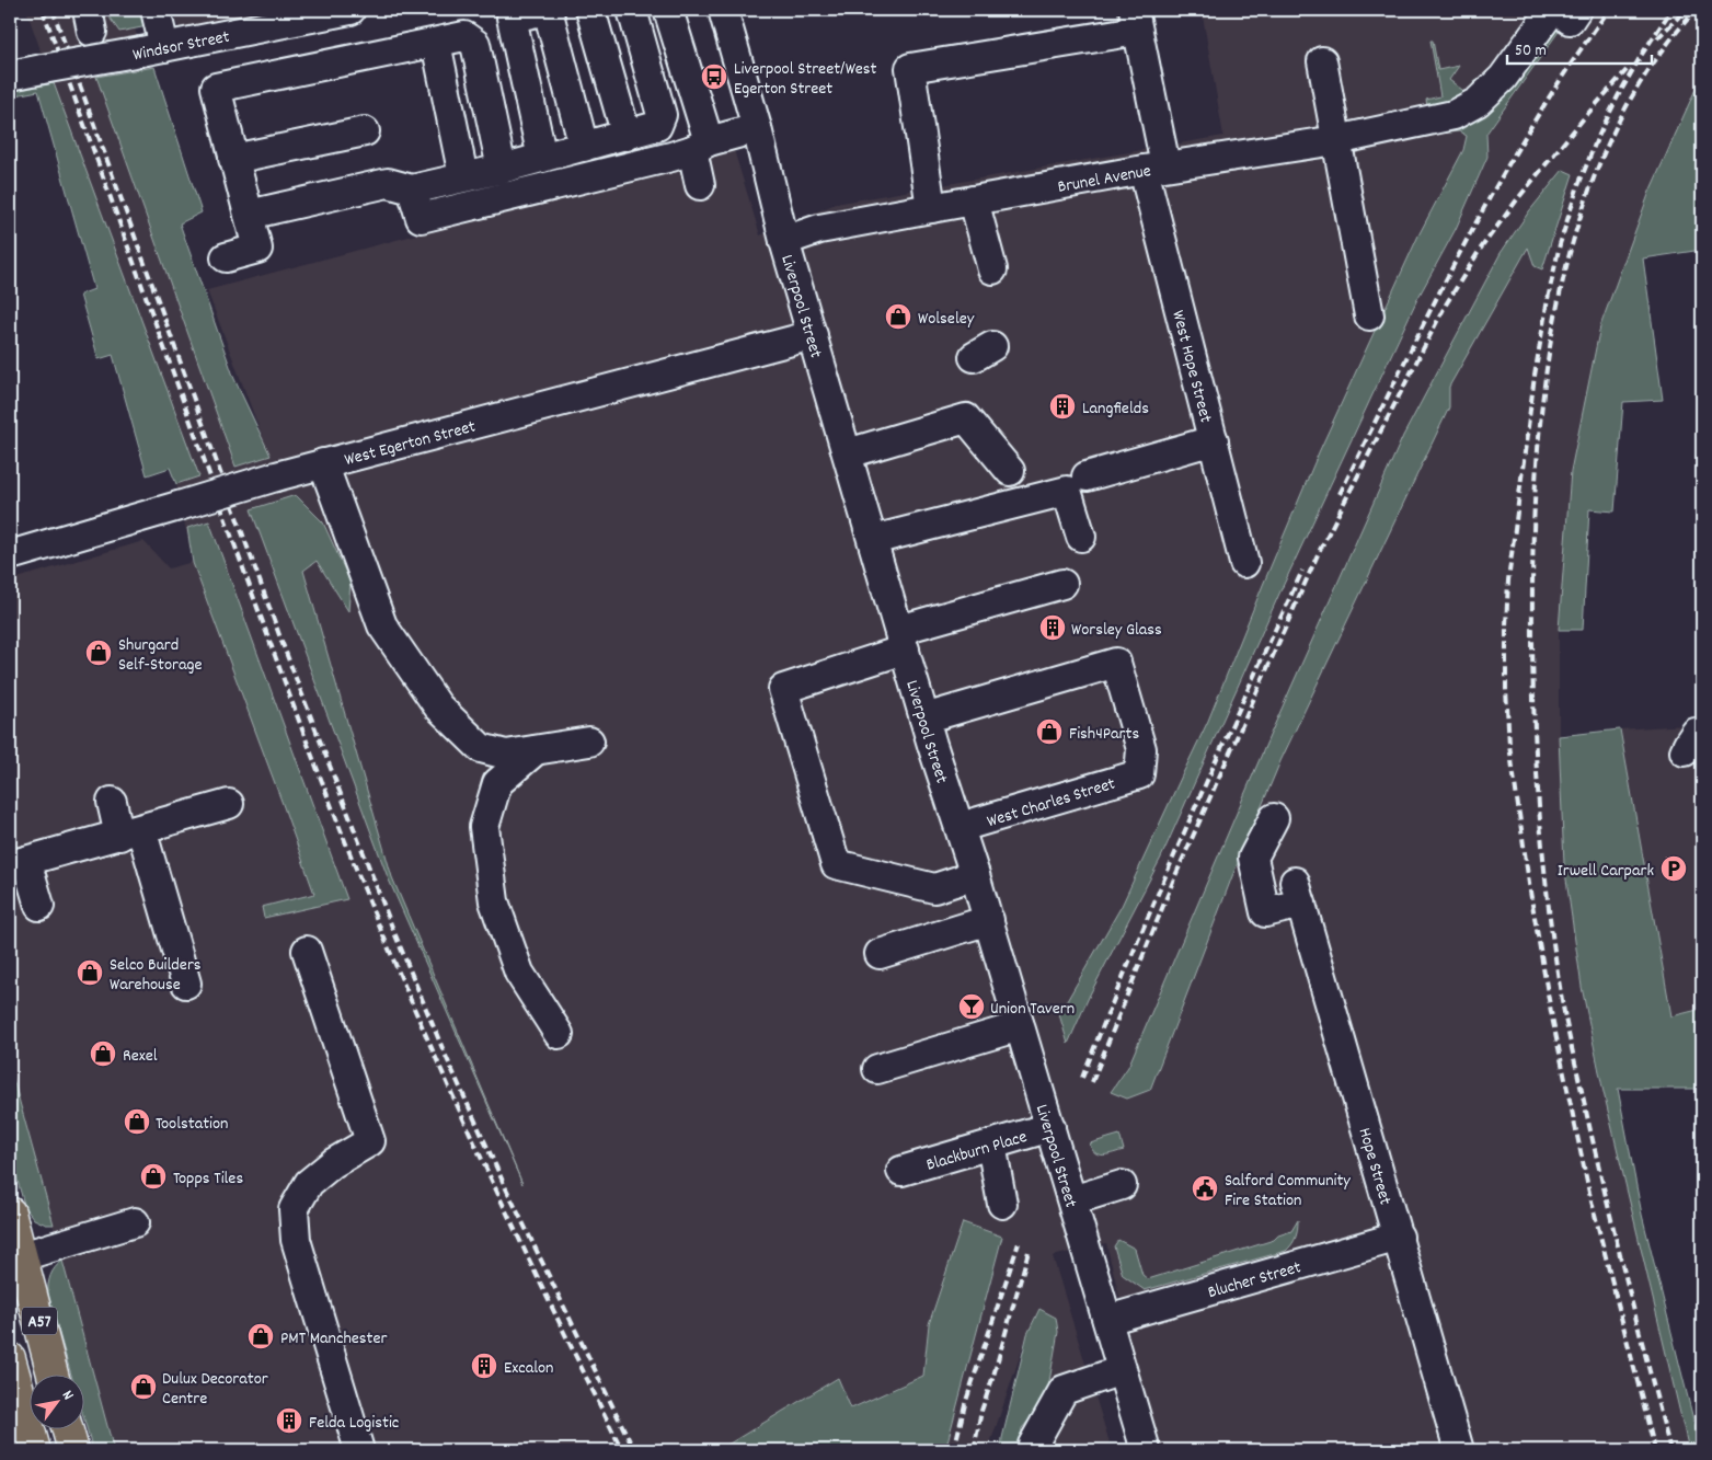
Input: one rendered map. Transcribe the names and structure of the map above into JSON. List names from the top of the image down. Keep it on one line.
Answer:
{"streets":{"highway":["A57"],"street":["Windsor Street","Brunel Avenue","Liverpool Street","West Hope Street","West Egerton Street","West Charles Street","Blackburn Place","Hope Street","Blucher Street"]},"crossings":[["Brunel Avenue","Liverpool Street"],["Brunel Avenue","West Hope Street"],["Liverpool Street","West Egerton Street"],["Liverpool Street","West Charles Street"],["Liverpool Street","Blackburn Place"],["Liverpool Street","Blucher Street"],["Hope Street","Blucher Street"]],"places":{"bus stop":["Liverpool Street/West Egerton Street"],"shop":["Wolseley","Shurgard Self-Storage","Fish4Parts","Selco Builders Warehouse","Rexel","Toolstation","Topps Tiles","PMT Manchester","Dulux Decorator Centre"],"building":["Langfields","Worsley Glass","Excalon","Felda Logistic"],"parking":["Irwell Carpark"],"bar":["Union Tavern"],"public building":["Salford Community Fire Station"]},"scale_bar":"50 m","north":"top right"}
